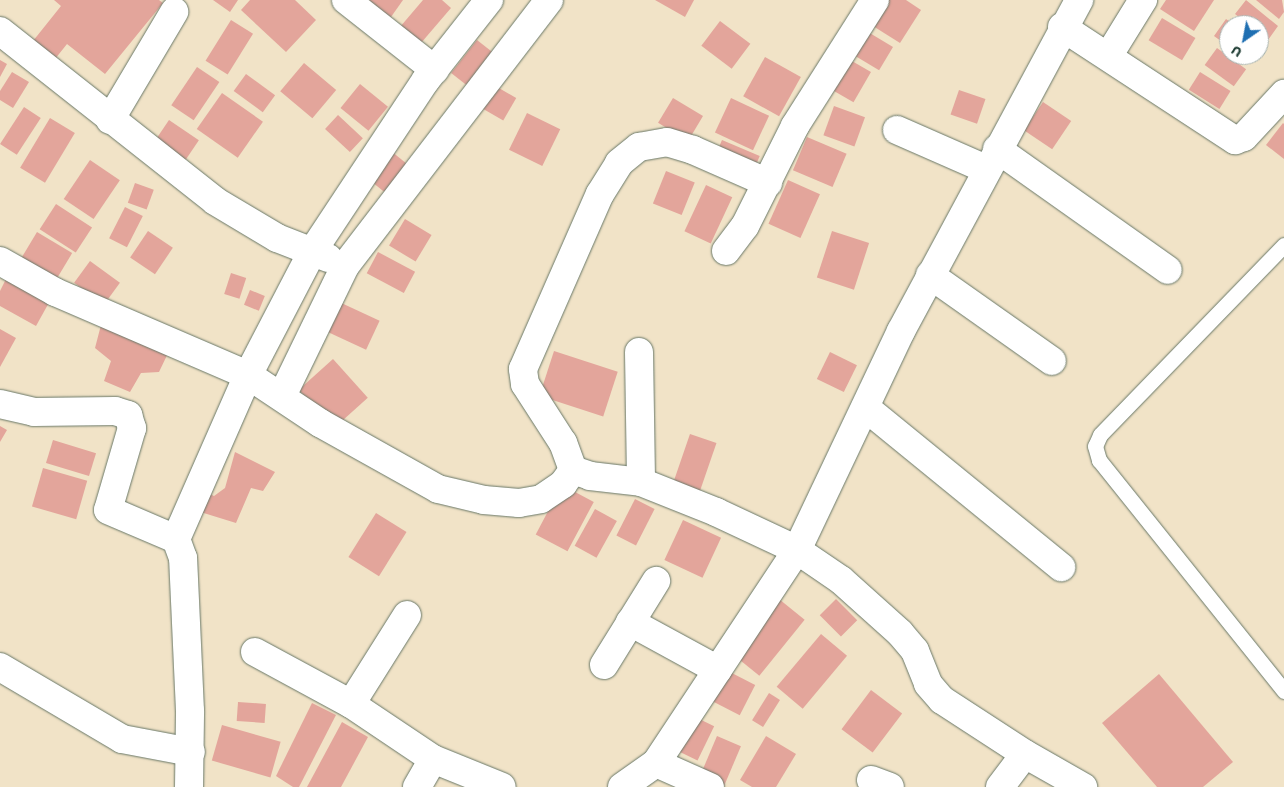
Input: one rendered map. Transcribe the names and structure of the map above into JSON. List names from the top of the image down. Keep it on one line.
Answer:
{"north":"bottom left"}
